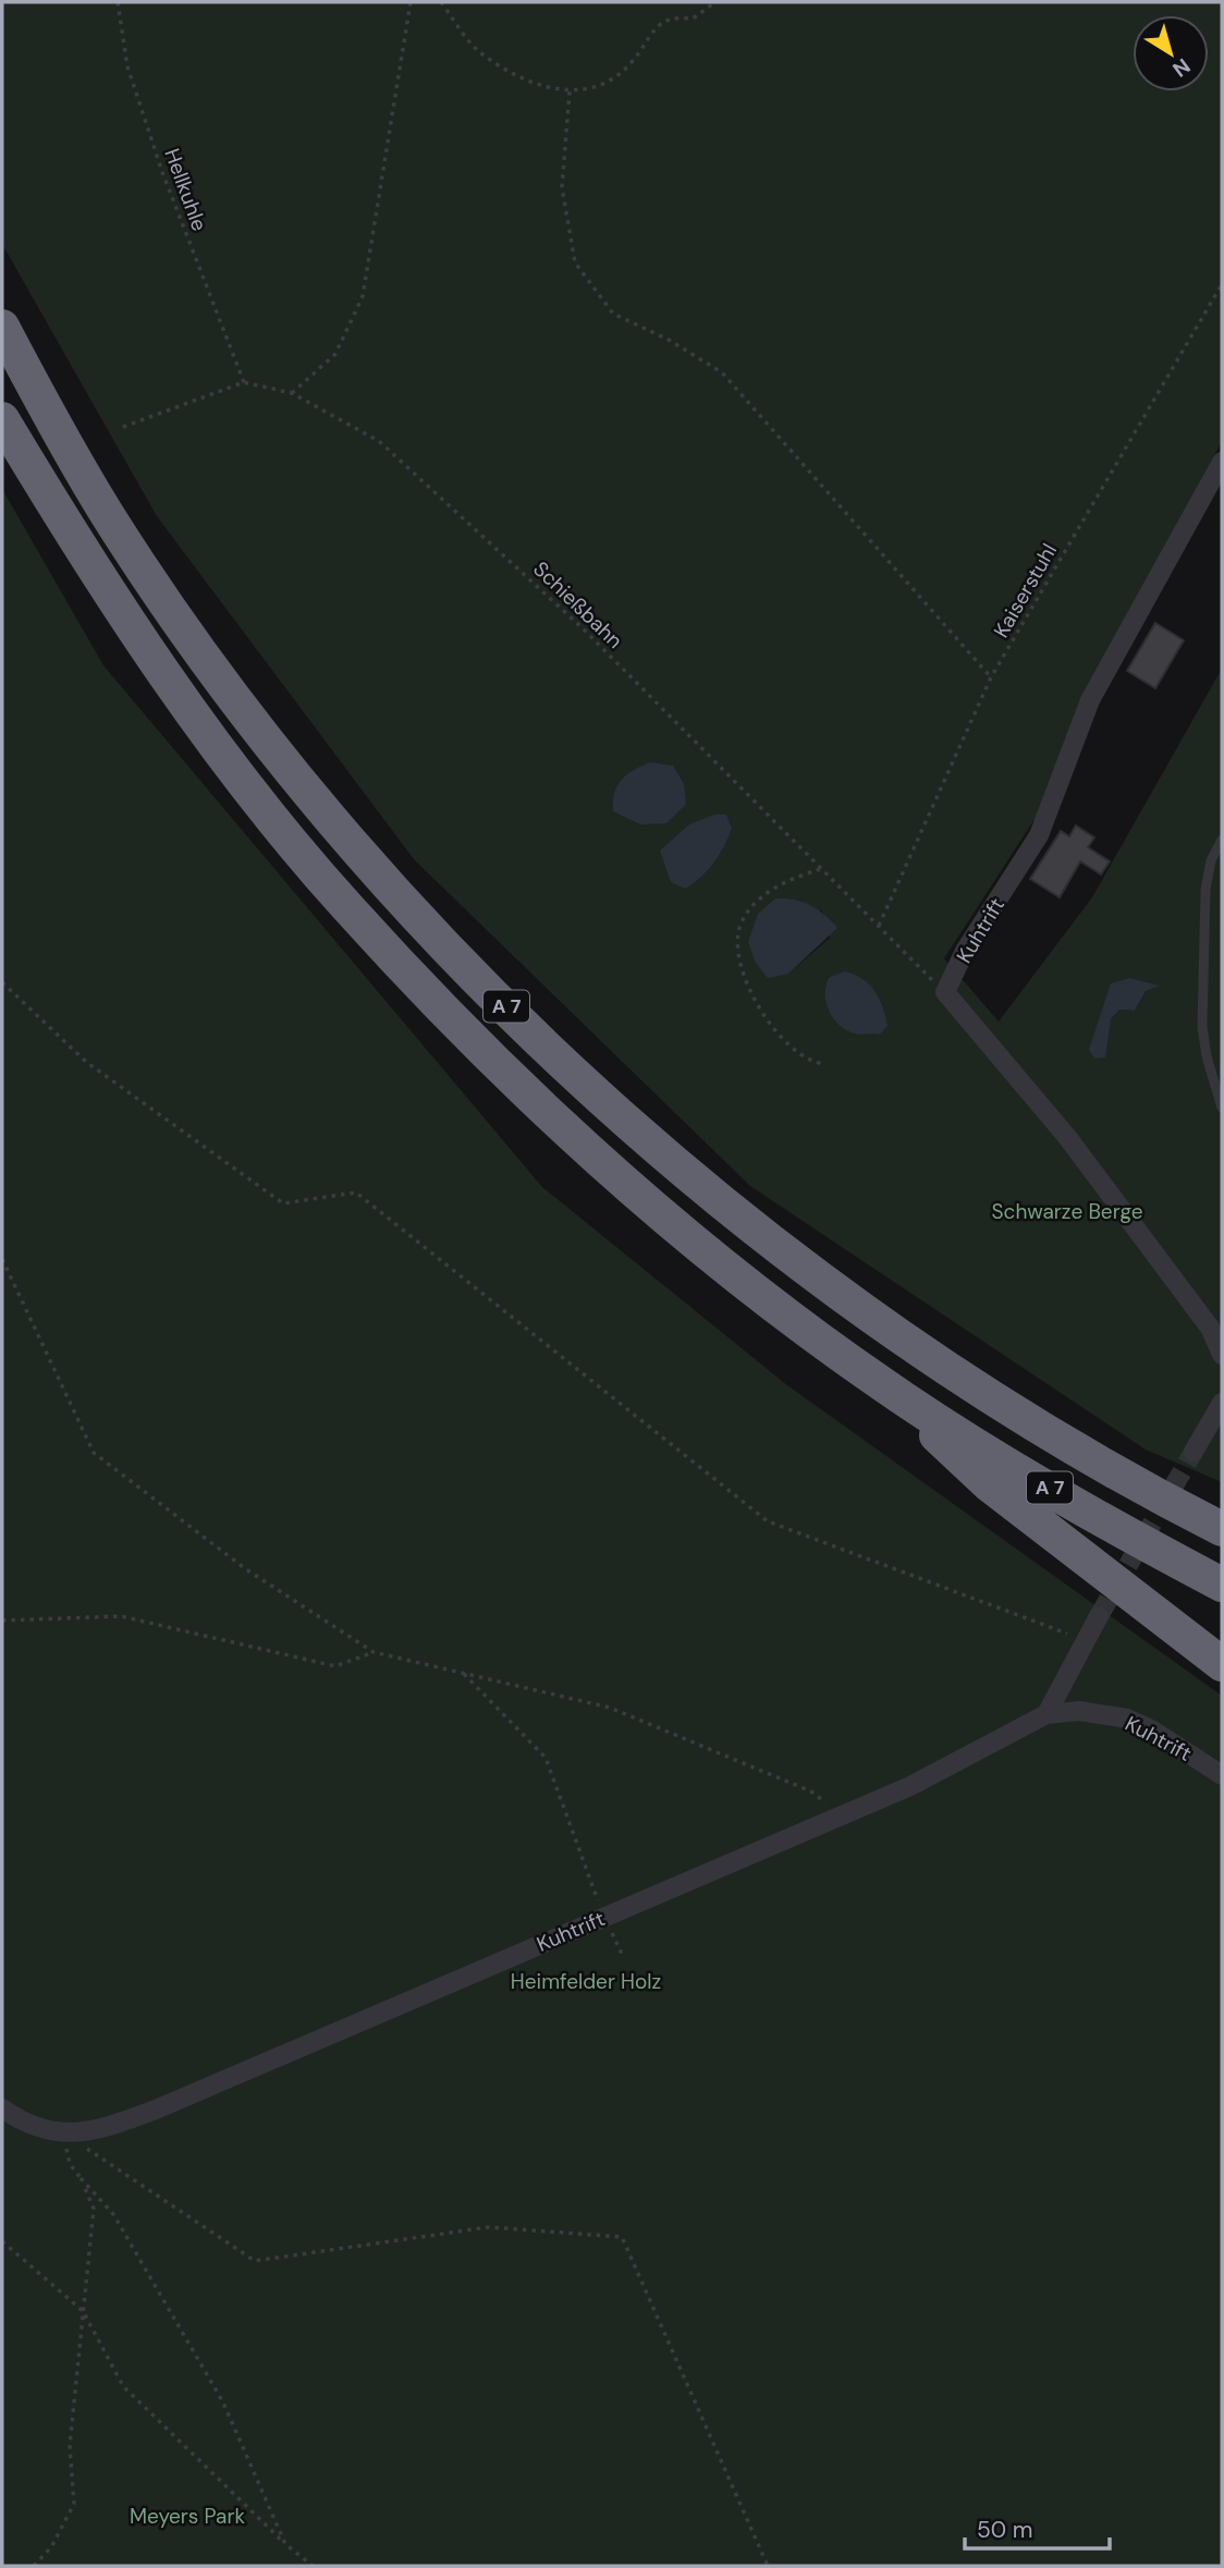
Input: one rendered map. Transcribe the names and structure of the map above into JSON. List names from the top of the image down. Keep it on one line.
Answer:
{"streets":{"highway":["A 7"],"street":["Kuhtrift"],"path":["Hellkuhle","Kaiserstuhl","Schießbahn"]},"crossings":[["Hellkuhle","Schießbahn"],["Kaiserstuhl","Schießbahn"],["Schießbahn","Kuhtrift"]],"parks":["Schwarze Berge","Heimfelder Holz","Meyers Park"],"scale_bar":"50 m","north":"bottom right"}
